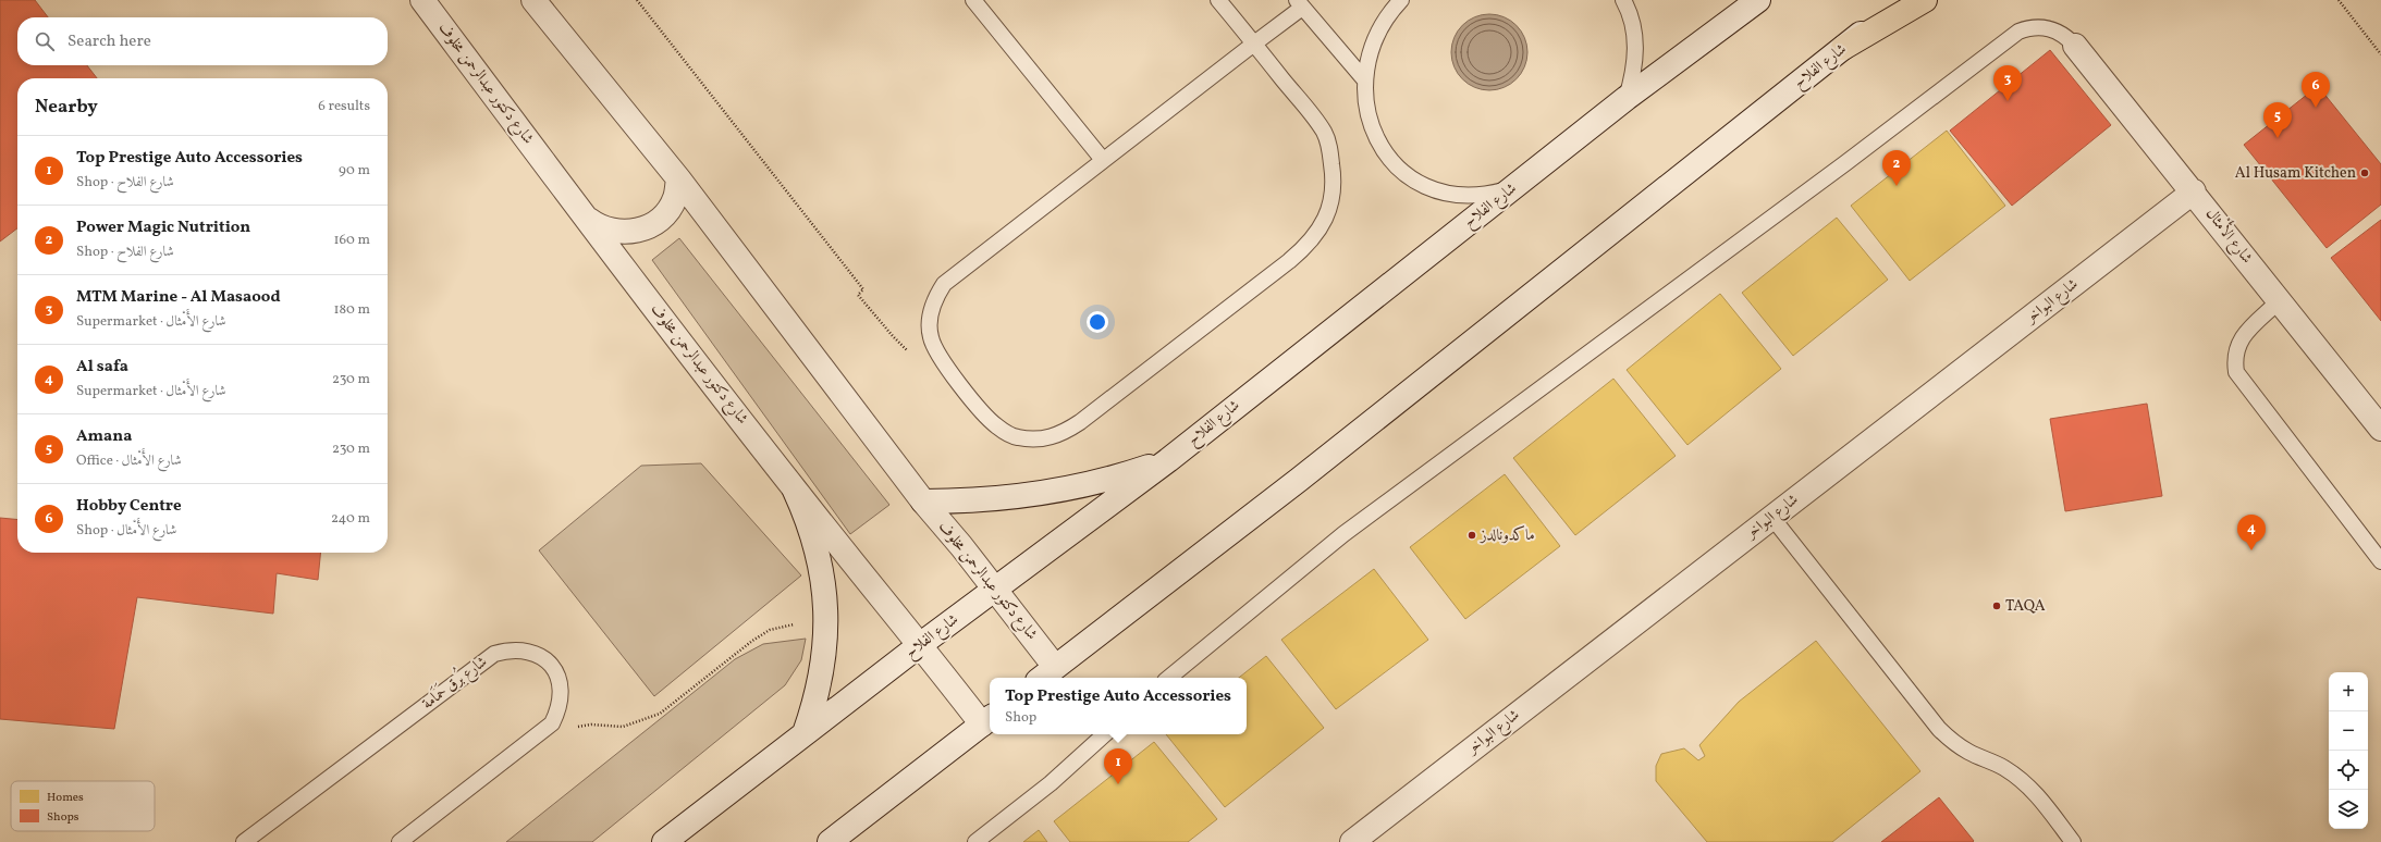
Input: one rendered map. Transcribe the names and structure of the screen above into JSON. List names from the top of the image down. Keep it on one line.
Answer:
{"streets":{"street":["شارع الفلاح","شارع دكتور عبدالرحمن مخلوف","شارع الأَمْثال","شارع البواخر"],"lane":["شارع بُرق حَمَامة"]},"crossings":[["شارع الفلاح","شارع دكتور عبدالرحمن مخلوف"],["شارع الأَمْثال","شارع البواخر"]],"places":["Al Husam Kitchen","ماكدونالدز","TAQA"],"legend":["Homes","Shops"],"page":{"search":"Search here","pins":["3","6","5","2","4","1"],"heading":["Nearby","6 results"],"list":[{"mark":"1","name":"Top Prestige Auto Accessories","note":"Shop · شارع الفلاح","value":"90 m"},{"mark":"2","name":"Power Magic Nutrition","note":"Shop · شارع الفلاح","value":"160 m"},{"mark":"3","name":"MTM Marine - Al Masaood","note":"Supermarket · شارع الأَمْثال","value":"180 m"},{"mark":"4","name":"Al safa","note":"Supermarket · شارع الأَمْثال","value":"230 m"},{"mark":"5","name":"Amana","note":"Office · شارع الأَمْثال","value":"230 m"},{"mark":"6","name":"Hobby Centre","note":"Shop · شارع الأَمْثال","value":"240 m"}],"map_buttons":["+","−"],"popup":["Top Prestige Auto Accessories","Shop"]}}
